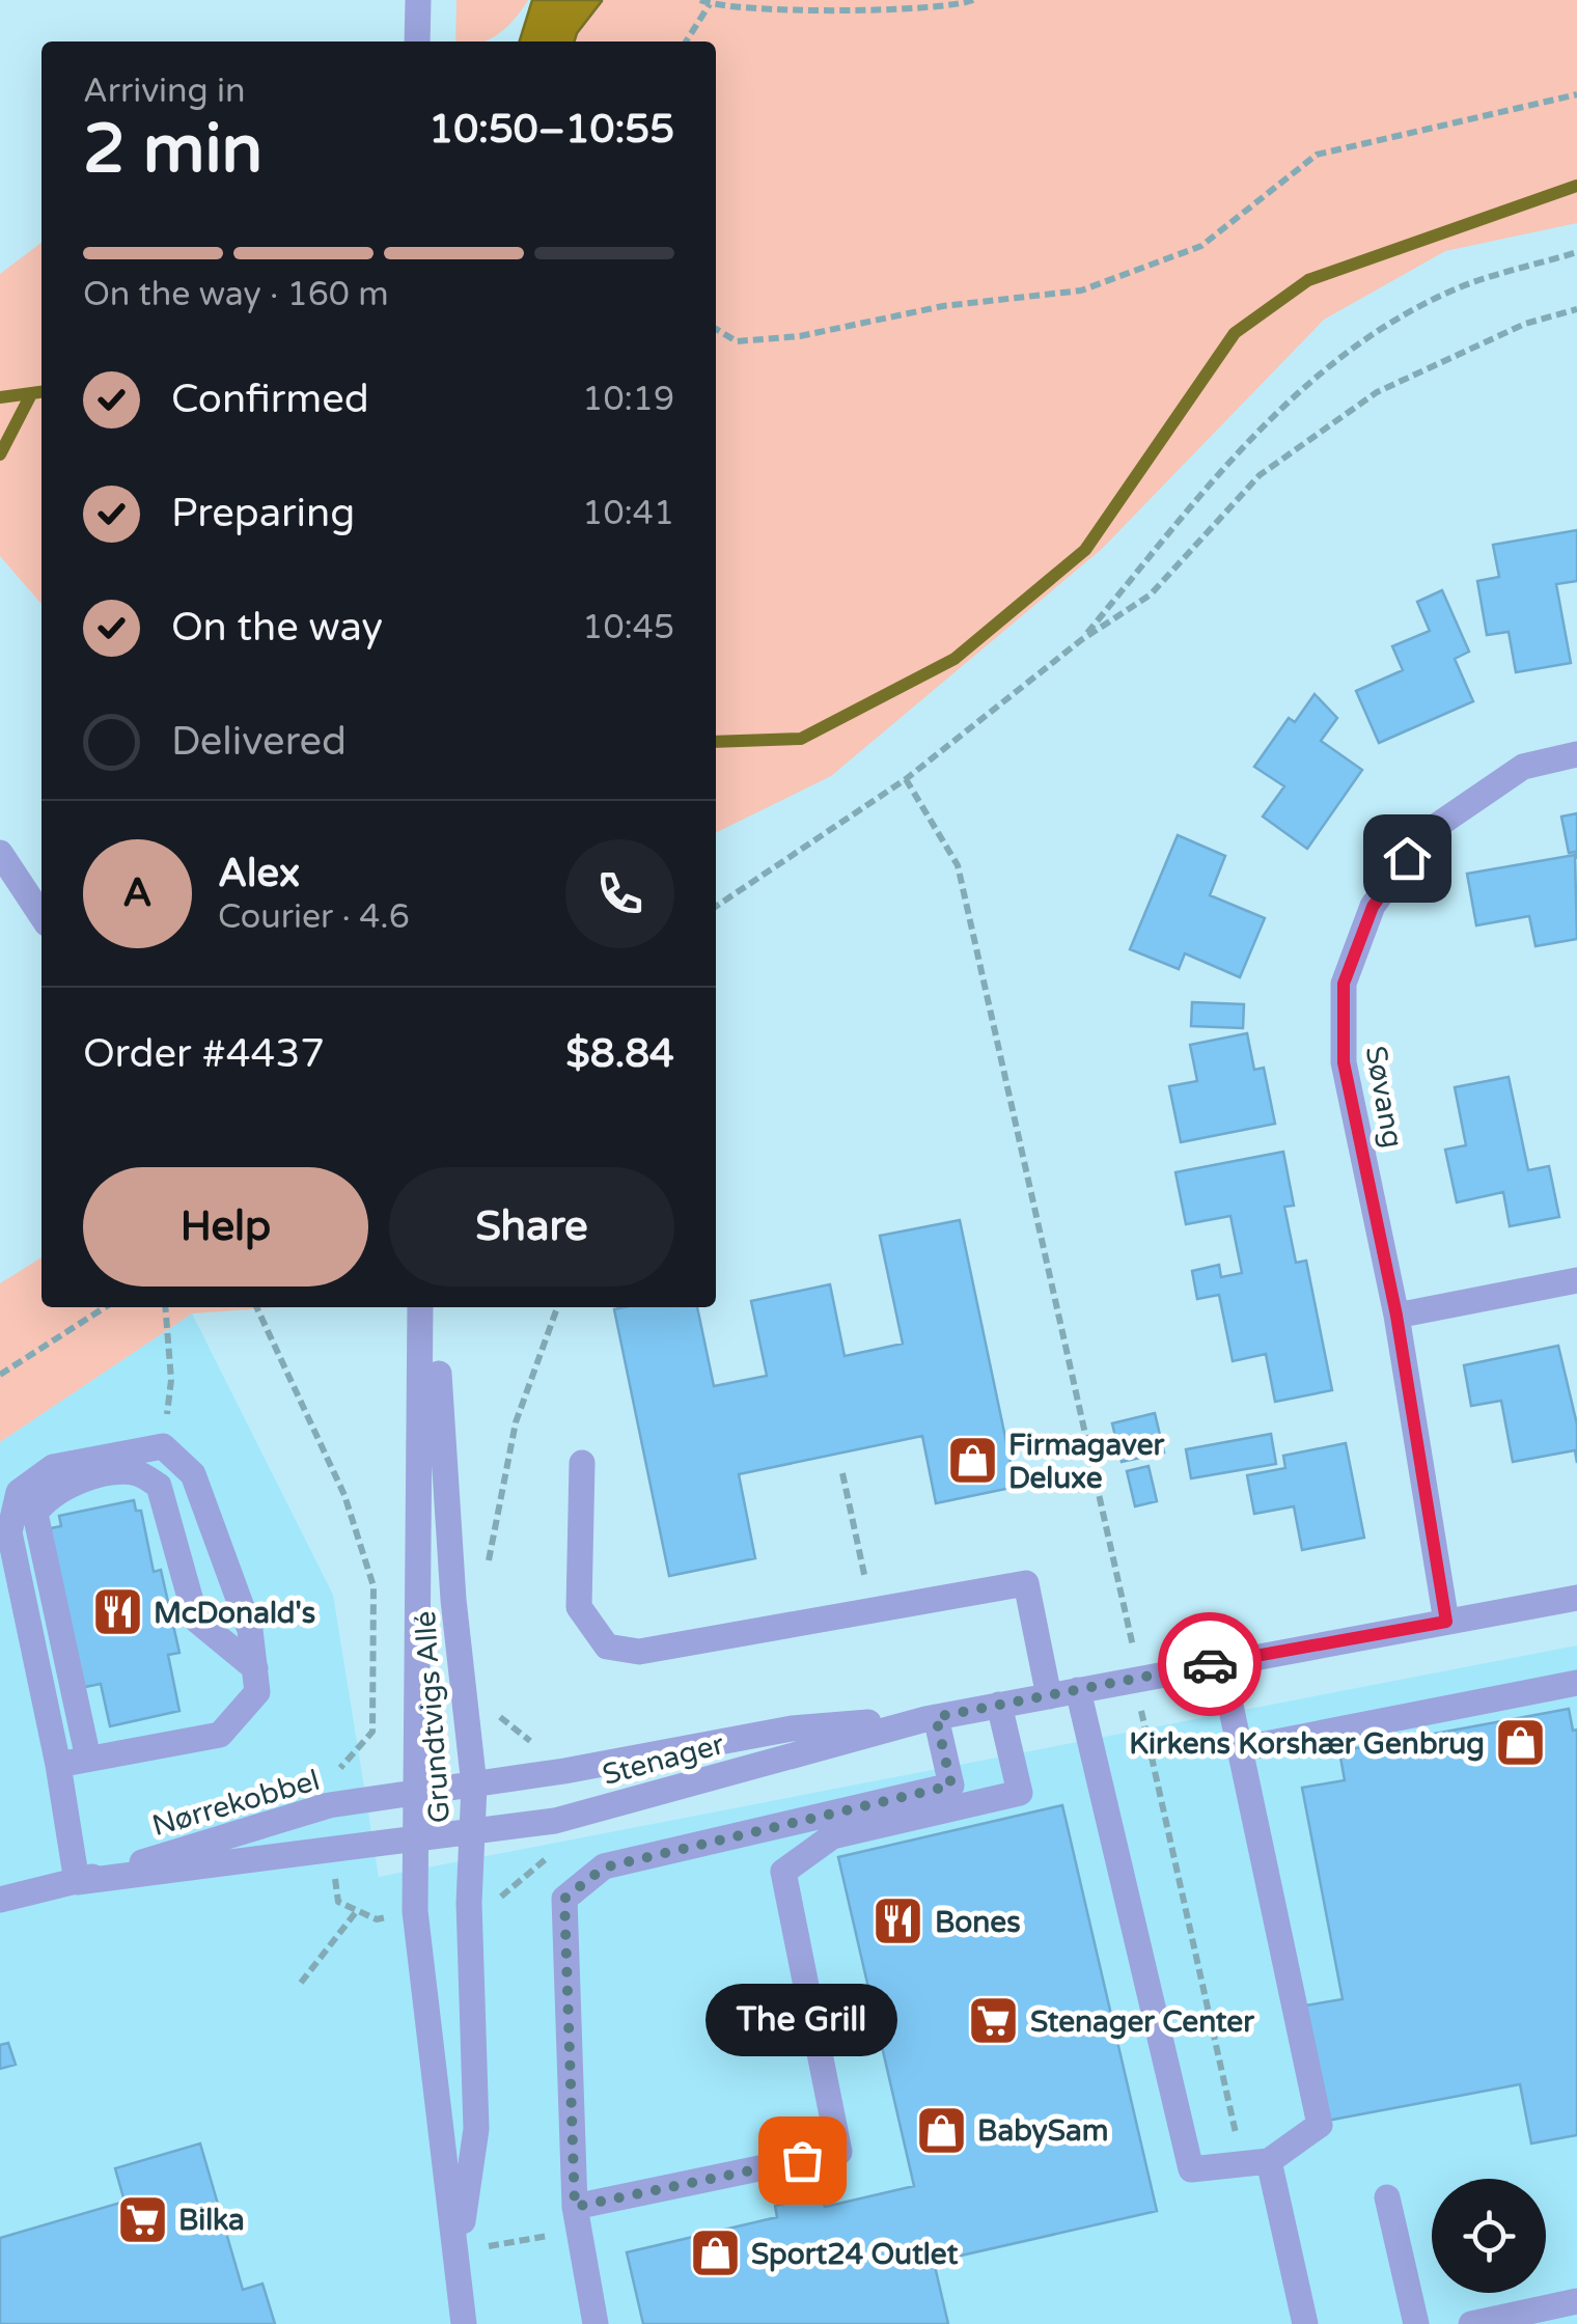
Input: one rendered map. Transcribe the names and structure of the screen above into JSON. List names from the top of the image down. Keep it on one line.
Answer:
{"streets":{"street":["Søvang","Grundtvigs Allé","Stenager","Nørrekobbel"]},"crossings":[["Søvang","Stenager"],["Grundtvigs Allé","Stenager"],["Grundtvigs Allé","Nørrekobbel"],["Stenager","Nørrekobbel"]],"places":{"shop":["Firmagaver Deluxe","Kirkens Korshær Genbrug","BabySam","Sport24 Outlet"],"restaurant":["McDonald's","Bones"],"supermarket":["Stenager Center","Bilka"],"other":["The Grill"]},"page":{"heading":["2 min","Arriving in","10:50–10:55"],"panel":["Alex","Courier · 4.6","Order #4437","$8.84"],"bar":"On the way · 160 m","list":[["Confirmed","10:19"],["Preparing","10:41"],["On the way","10:45"],"Delivered"],"round":"A","buttons":["Help","Share"],"bubble":"The Grill"}}
